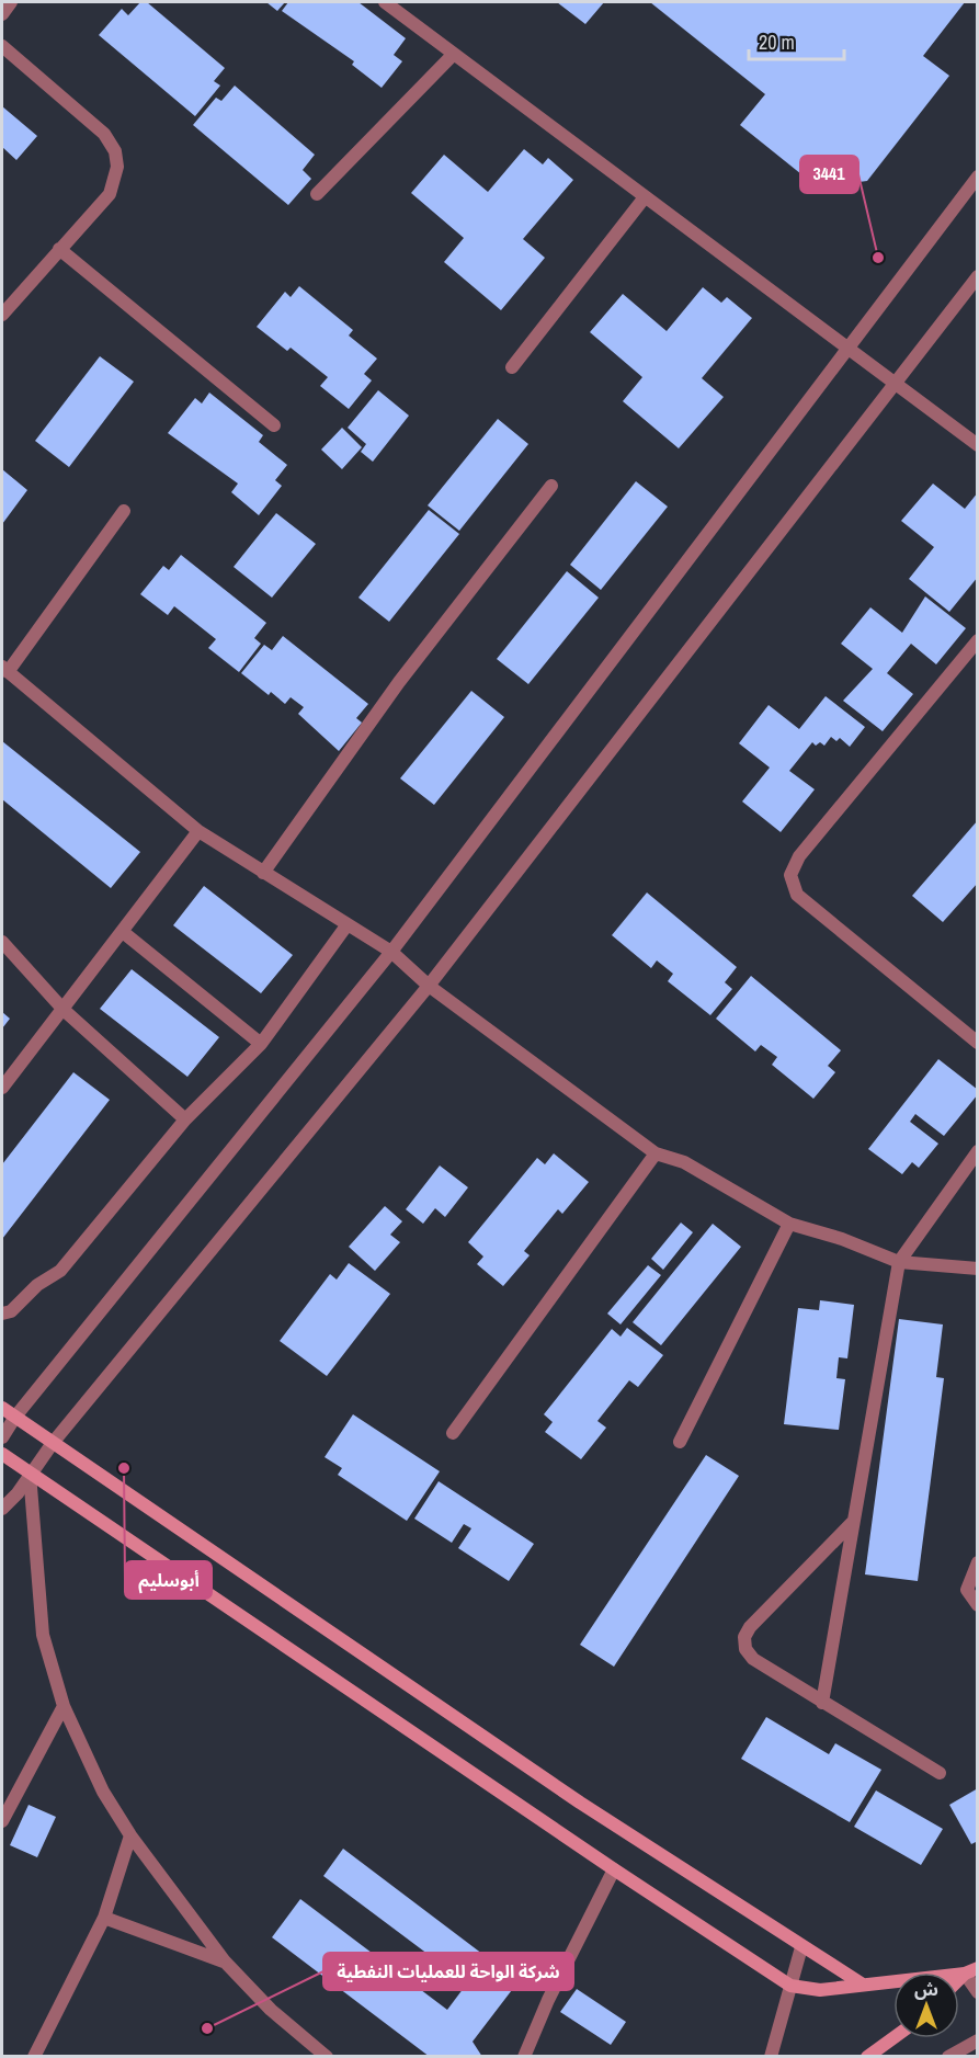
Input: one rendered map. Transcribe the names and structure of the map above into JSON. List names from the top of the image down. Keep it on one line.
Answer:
{"places":["3441","أبوسليم","شركة الواحة للعمليات النفطية"],"scale_bar":"20 m","north":"top"}
